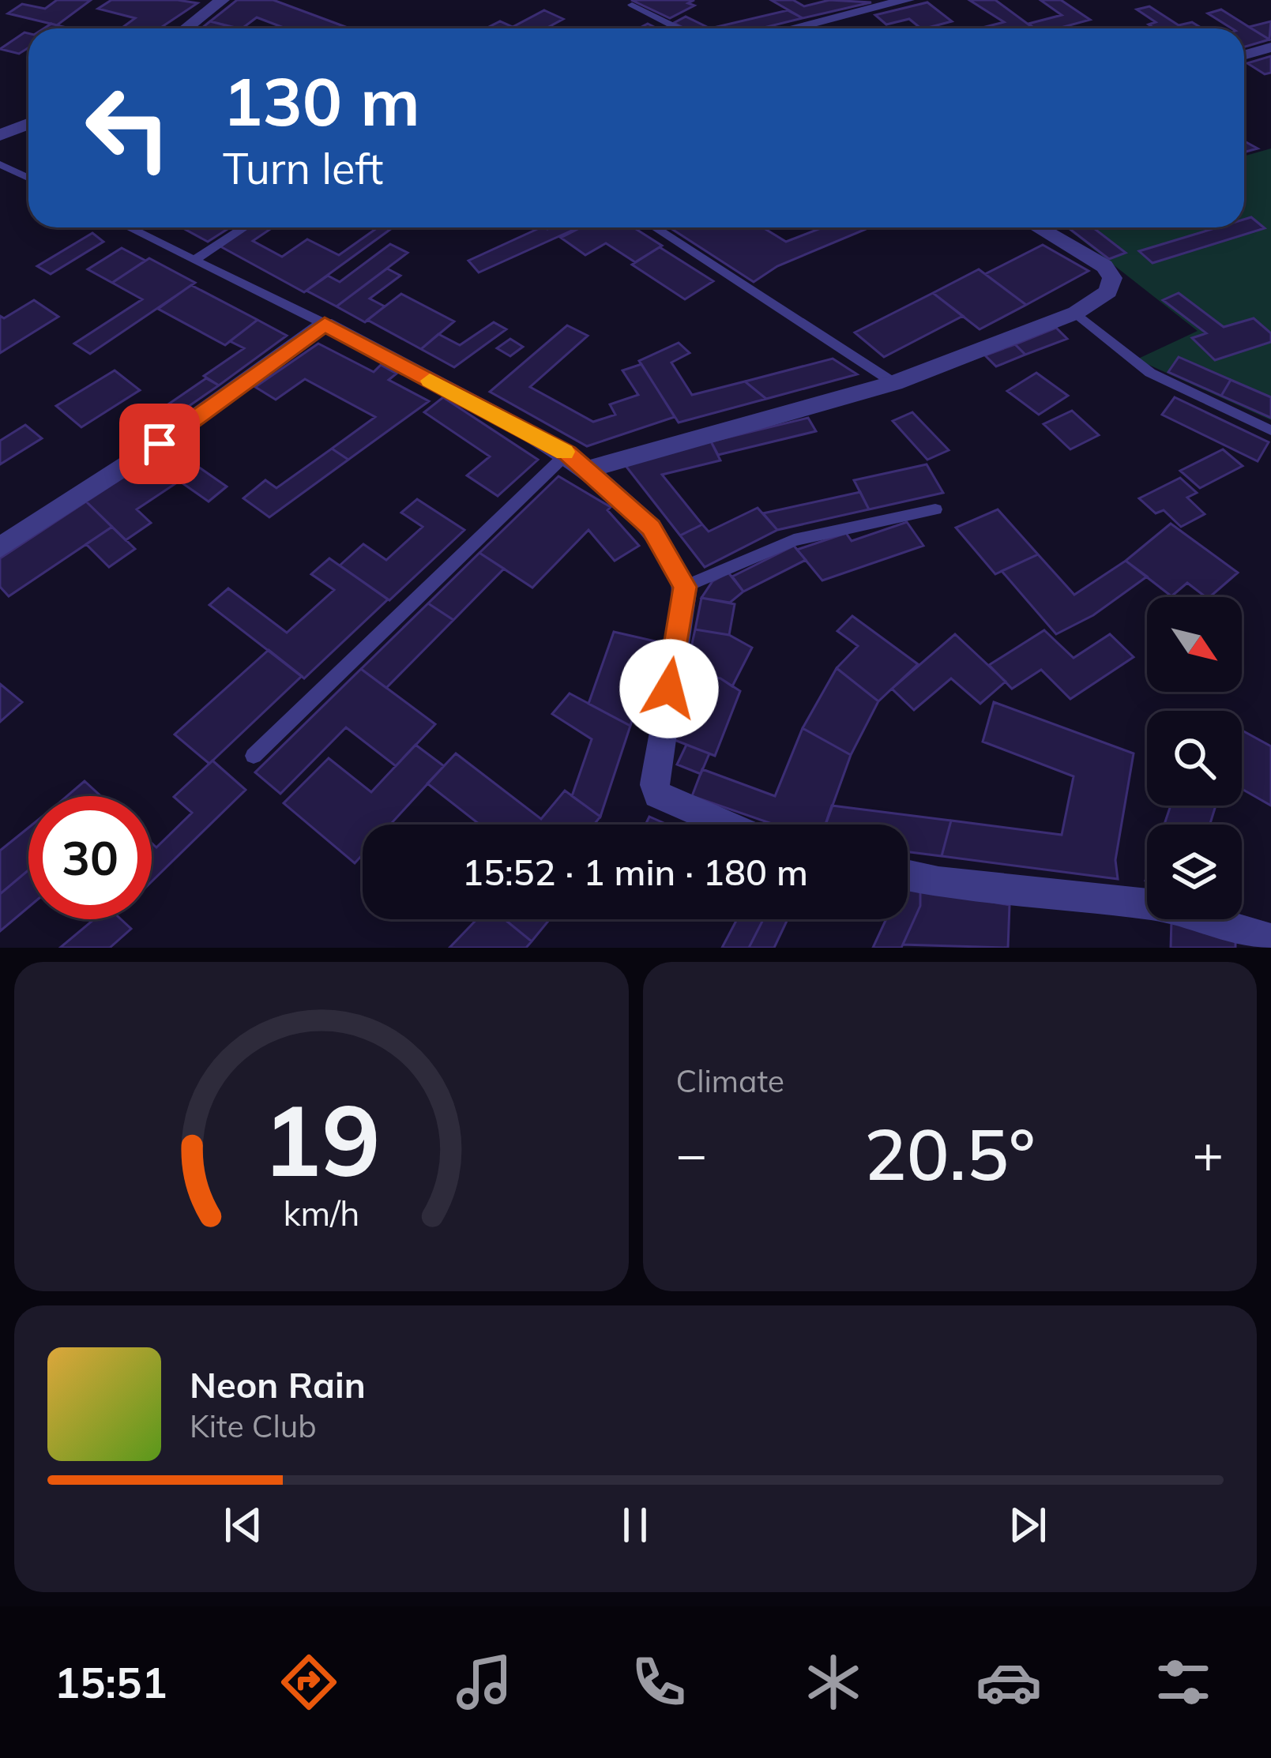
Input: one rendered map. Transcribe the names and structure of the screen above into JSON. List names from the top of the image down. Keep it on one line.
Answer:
{"north":"bottom right","page":{"turn":["130 m","Turn left"],"limit":"30","trip":"15:52 · 1 min · 180 m","tile":"Climate","heat":["−","20.5°","+"],"song":["Neon Rain","Kite Club"],"tabs":"15:51","gauge":["19","km/h"]}}
